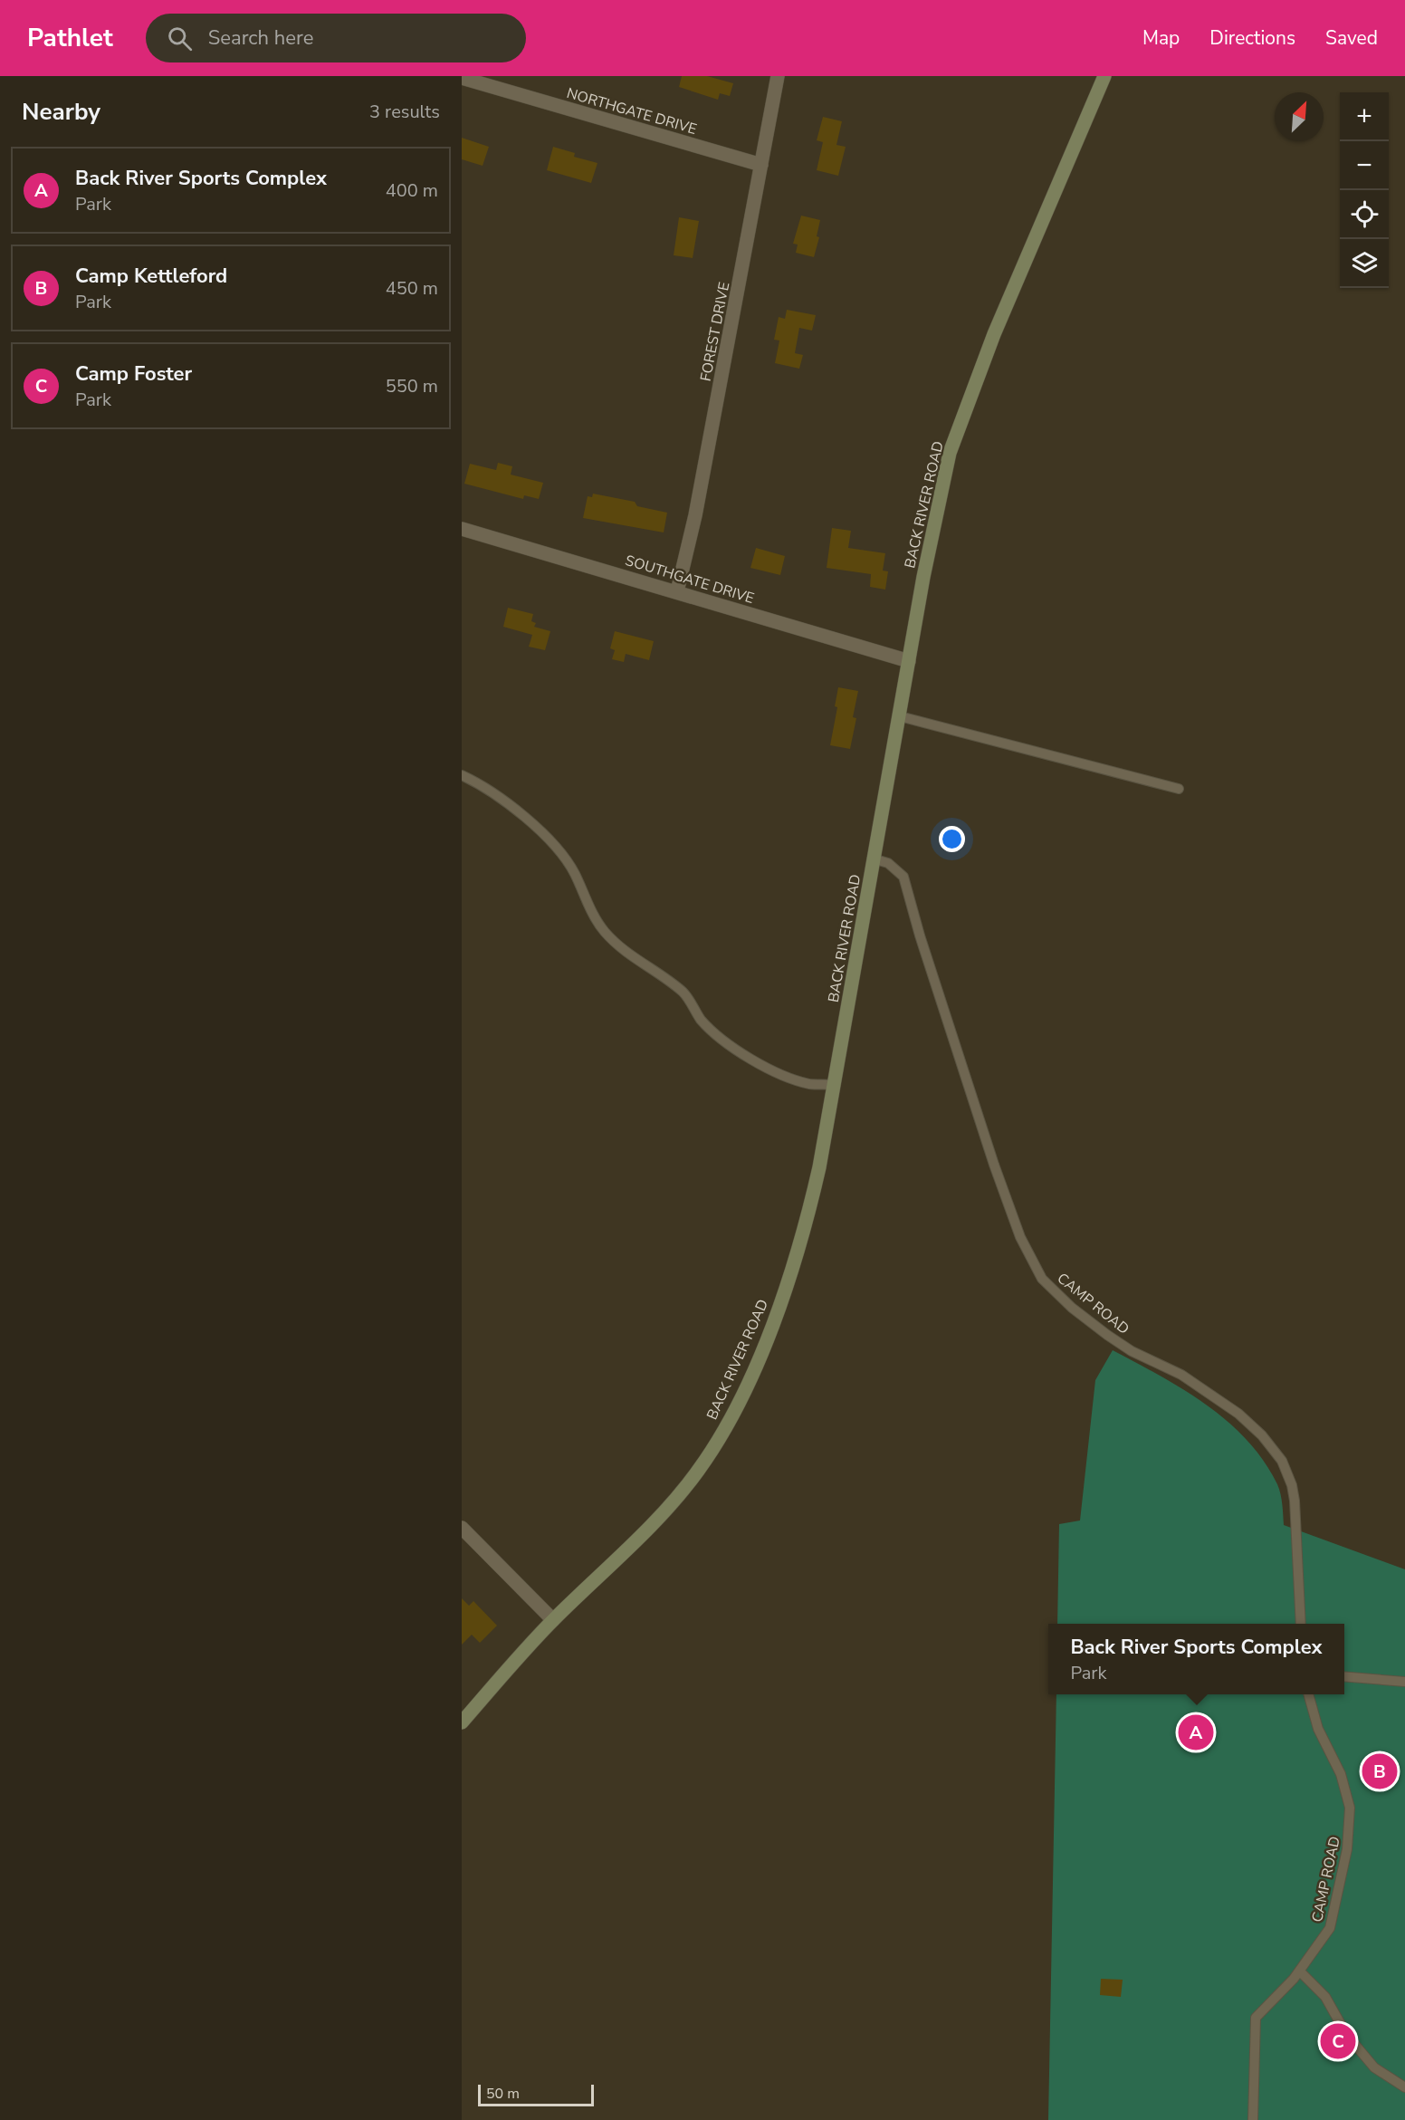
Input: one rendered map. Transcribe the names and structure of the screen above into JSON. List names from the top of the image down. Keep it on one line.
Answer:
{"streets":{"street":["NORTHGATE DRIVE","FOREST DRIVE","BACK RIVER ROAD","SOUTHGATE DRIVE"],"lane":["CAMP ROAD"]},"crossings":[["NORTHGATE DRIVE","FOREST DRIVE"],["FOREST DRIVE","SOUTHGATE DRIVE"],["BACK RIVER ROAD","SOUTHGATE DRIVE"],["BACK RIVER ROAD","CAMP ROAD"]],"scale_bar":"50 m","north":"top right","page":{"header":"Pathlet","search":"Search here","nav":["Map","Directions","Saved"],"heading":["Nearby","3 results"],"map_buttons":["+","−"],"list":[{"mark":"A","name":"Back River Sports Complex","note":"Park","value":"400 m"},{"mark":"B","name":"Camp Kettleford","note":"Park","value":"450 m"},{"mark":"C","name":"Camp Foster","note":"Park","value":"550 m"}],"popup":["Back River Sports Complex","Park"],"pins":["A","B","C"],"scale":"50 m"}}
